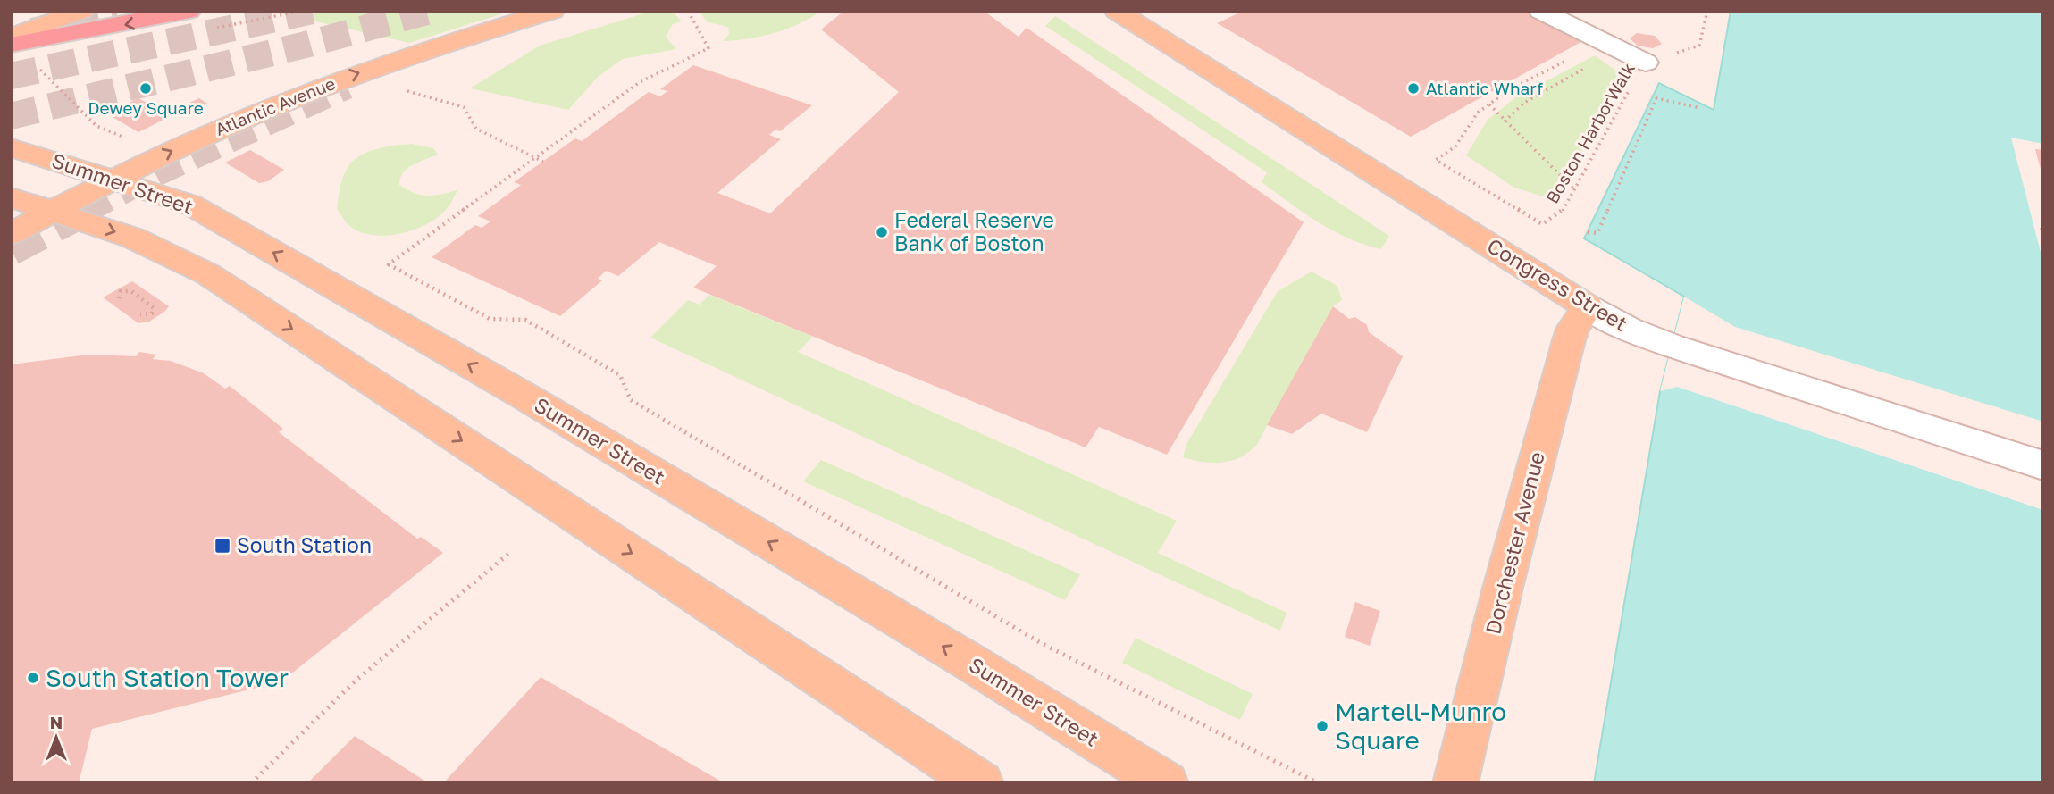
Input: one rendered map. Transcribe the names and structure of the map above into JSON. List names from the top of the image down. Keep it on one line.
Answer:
{"streets":{"main road":["Atlantic Avenue","Summer Street","Congress Street","Dorchester Avenue"],"path":["Boston HarborWalk"]},"crossings":[["Atlantic Avenue","Summer Street"],["Congress Street","Dorchester Avenue"]],"one_way":["Atlantic Avenue"],"places":{"other":["Dewey Square","Atlantic Wharf","Federal Reserve Bank of Boston","South Station Tower","Martell-Munro Square"],"transit":["South Station"]},"north":"top"}
